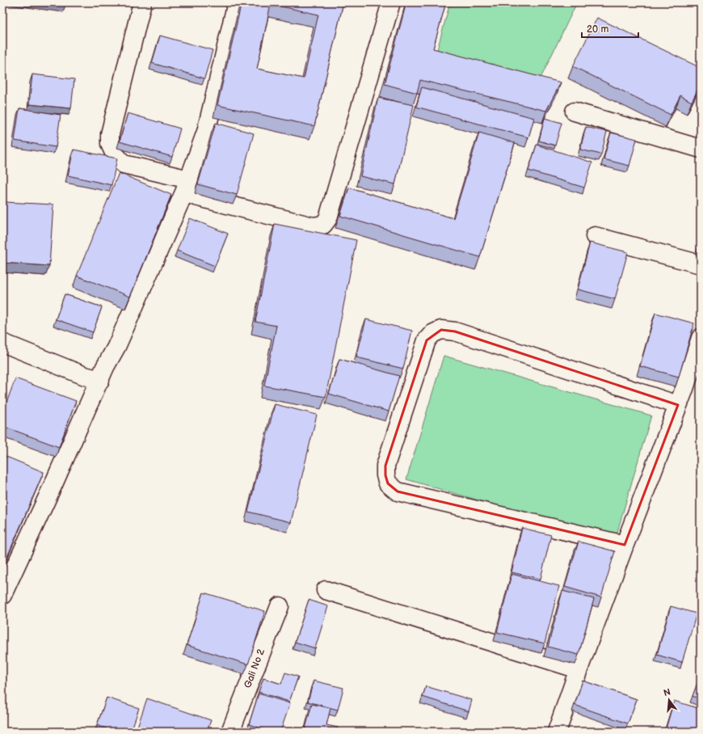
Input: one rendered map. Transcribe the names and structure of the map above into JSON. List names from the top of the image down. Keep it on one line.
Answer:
{"streets":{"street":["Gali No 2"]},"scale_bar":"20 m","north":"top"}
